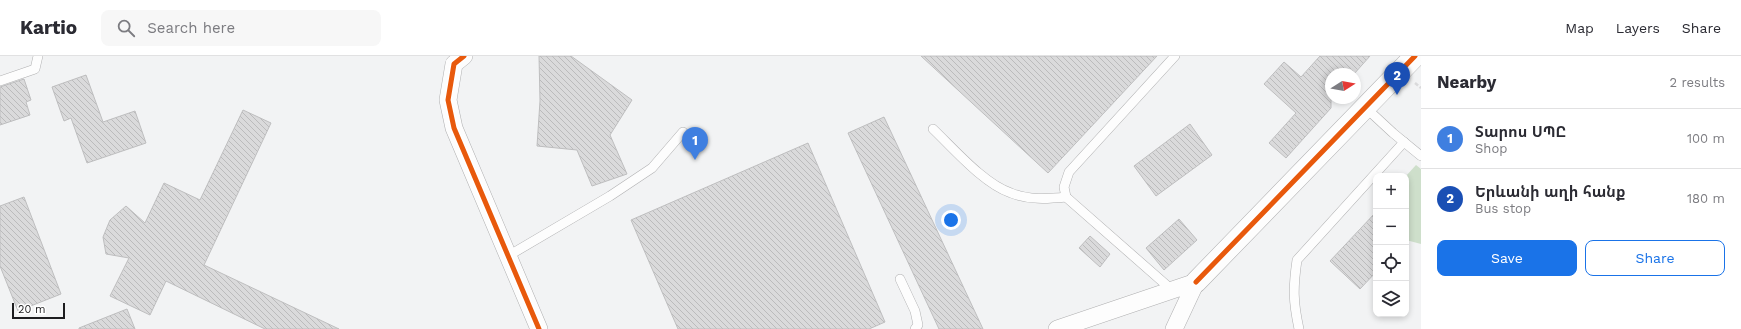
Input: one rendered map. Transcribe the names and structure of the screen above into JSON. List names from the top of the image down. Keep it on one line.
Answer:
{"scale_bar":"20 m","north":"right","page":{"header":"Kartio","search":"Search here","nav":["Map","Layers","Share"],"heading":["Nearby","2 results"],"pins":["2","1"],"list":[{"mark":"1","name":"Տարոս ՍՊԸ","note":"Shop","value":"100 m"},{"mark":"2","name":"Երևանի աղի հանք","note":"Bus stop","value":"180 m"}],"map_buttons":["+","−"],"buttons":["Save","Share"],"scale":"20 m"}}
